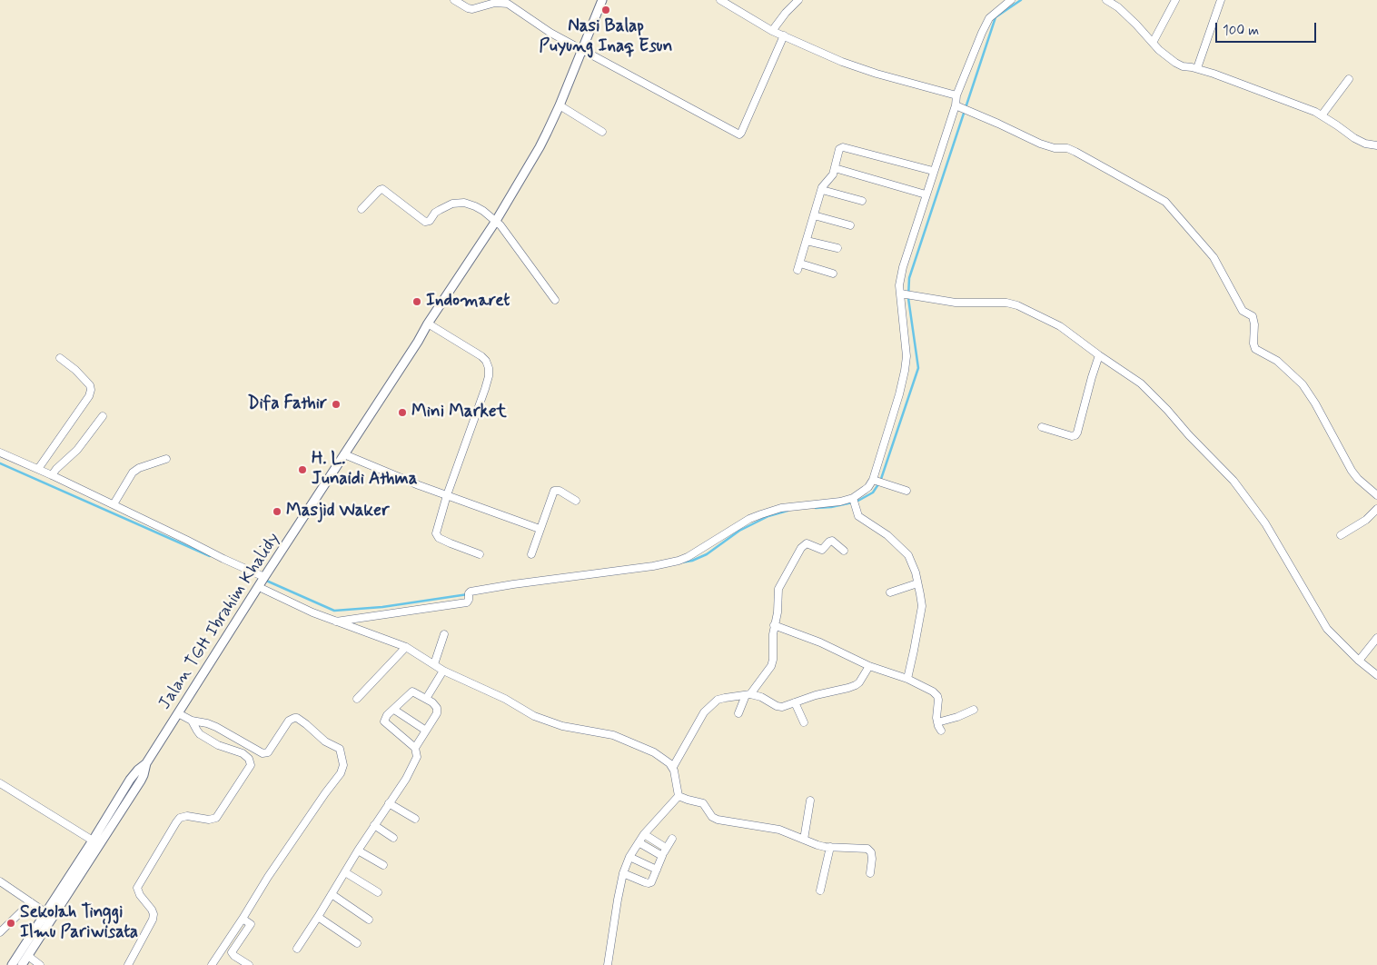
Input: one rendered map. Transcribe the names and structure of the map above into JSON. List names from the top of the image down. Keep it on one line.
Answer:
{"streets":{"main road":["Jalan TGH Ibrahim Khalidy"]},"places":["Nasi Balap Puyung Inaq Esun","Indomaret","Difa Fathir","Mini Market","H. L. Junaidi Athma","Masjid Waker","Sekolah Tinggi Ilmu Pariwisata"],"scale_bar":"100 m"}
